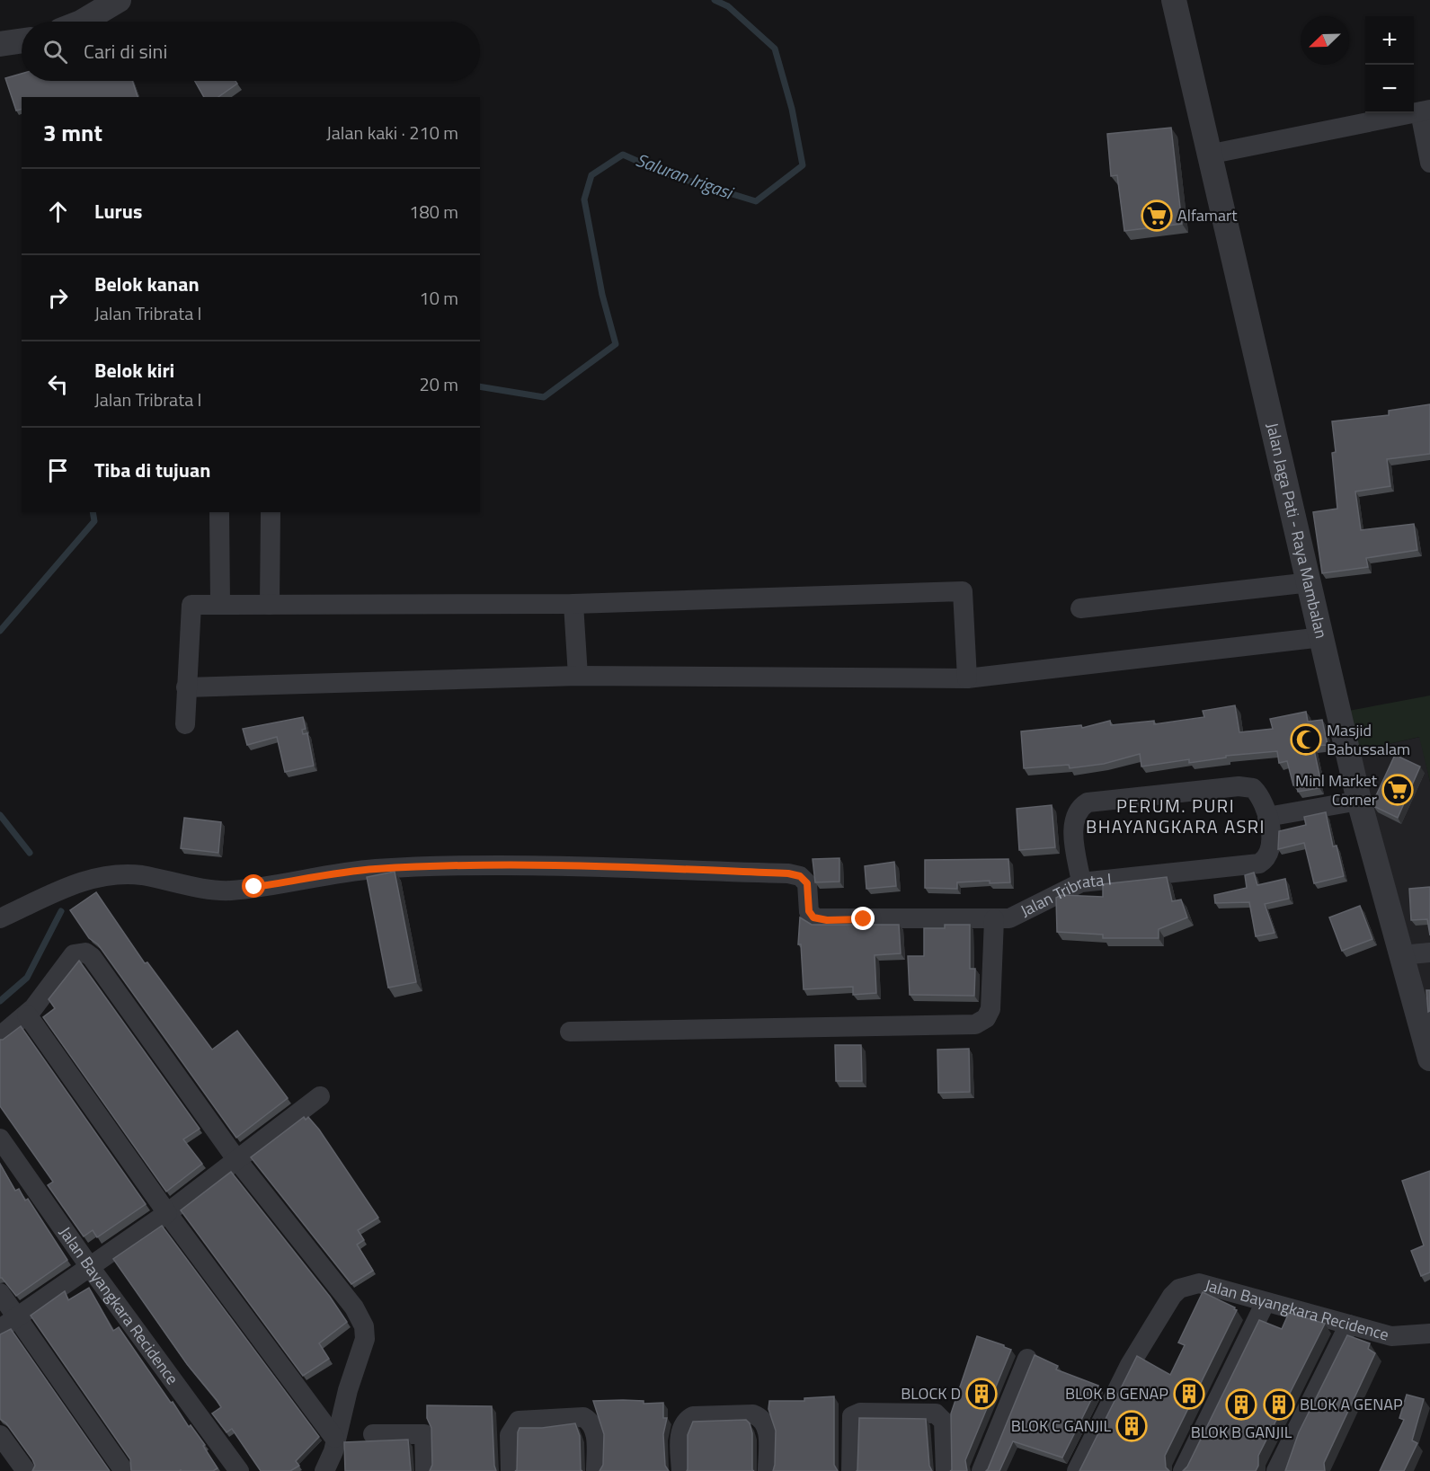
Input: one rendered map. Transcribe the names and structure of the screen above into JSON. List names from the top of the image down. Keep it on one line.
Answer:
{"streets":{"street":["Jalan Jaga Pati - Raya Mambalan","Jalan Tribrata I","Jalan Bayangkara Recidence"]},"districts":["PERUM. PURI BHAYANGKARA ASRI"],"water":["Saluran Irigasi"],"places":{"supermarket":["Alfamart","Minl Market Corner"],"mosque":["Masjid Babussalam"],"building":["BLOCK D","BLOK B GENAP","BLOK B GANJIL","BLOK A GENAP","BLOK C GANJIL"]},"north":"bottom left","page":{"map_buttons":["+","−"],"search":"Cari di sini","heading":["3 mnt","Jalan kaki · 210 m"],"list":[["Lurus","180 m"],["Belok kanan","Jalan Tribrata I","10 m"],["Belok kiri","Jalan Tribrata I","20 m"],"Tiba di tujuan"]}}
